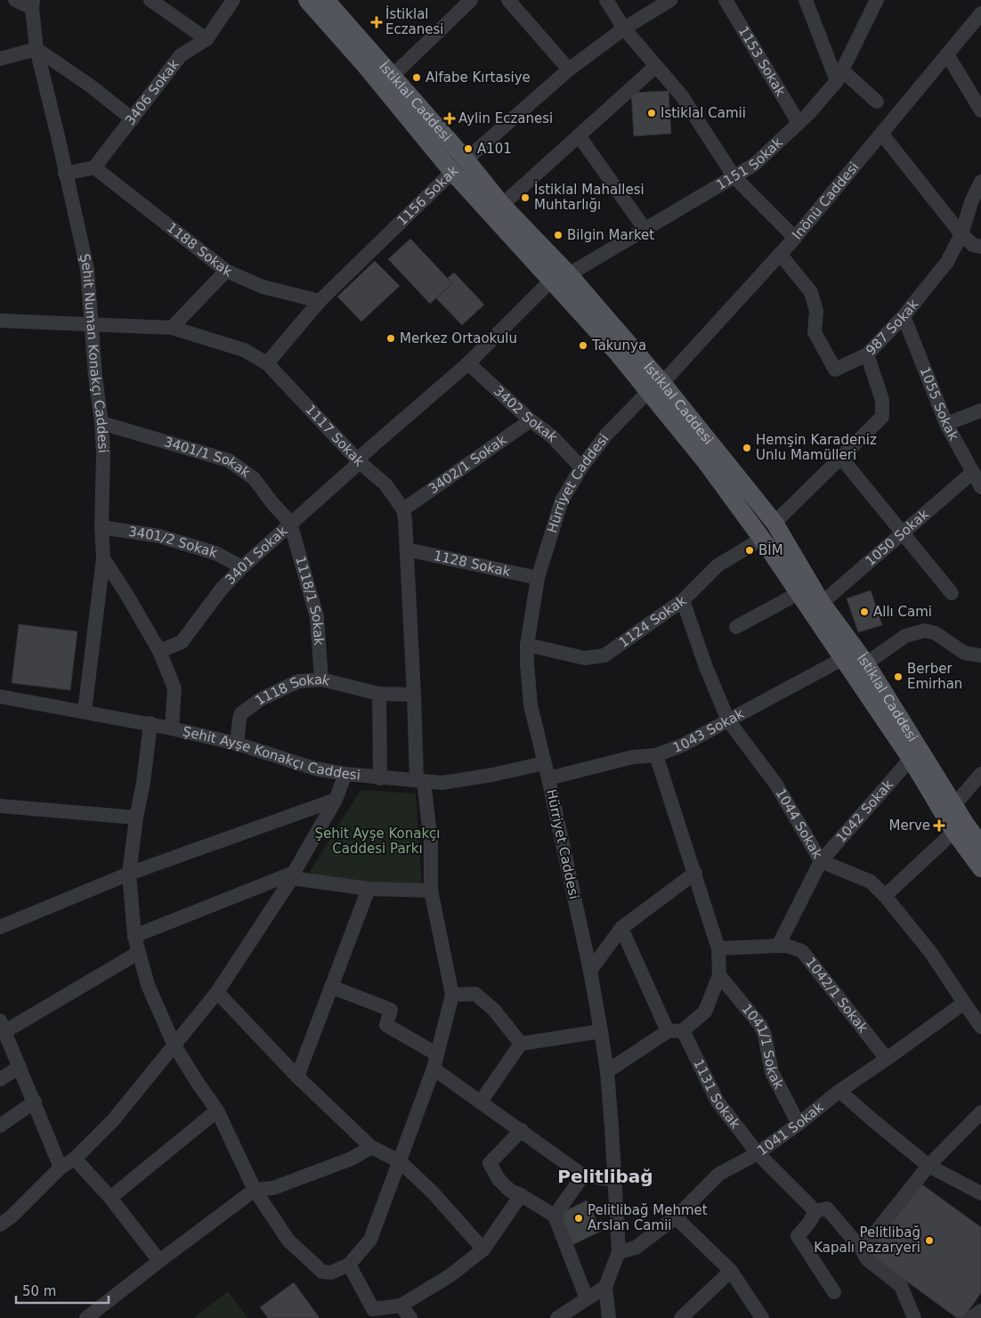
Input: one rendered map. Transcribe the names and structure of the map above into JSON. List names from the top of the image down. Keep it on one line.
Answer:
{"streets":{"main road":["İstiklal Caddesi"],"street":["1153 Sokak","3406 Sokak","1151 Sokak","1156 Sokak","Inönü Caddesi","1188 Sokak","987 Sokak","Şehit Numan Konakçı Caddesi","1055 Sokak","3402 Sokak","1117 Sokak","3401/1 Sokak","3402/1 Sokak","Hürriyet Caddesi","1050 Sokak","3401/2 Sokak","3401 Sokak","1128 Sokak","1118/1 Sokak","1124 Sokak","1118 Sokak","1043 Sokak","Şehit Ayşe Konakçı Caddesi","1042 Sokak","1044 Sokak","1042/1 Sokak","1041/1 Sokak","1131 Sokak","1041 Sokak"]},"crossings":[["1153 Sokak","1151 Sokak"],["3406 Sokak","1188 Sokak"],["İstiklal Caddesi","1151 Sokak"],["İstiklal Caddesi","1156 Sokak"],["İstiklal Caddesi","Inönü Caddesi"],["İstiklal Caddesi","987 Sokak"],["İstiklal Caddesi","Hürriyet Caddesi"],["İstiklal Caddesi","1050 Sokak"],["İstiklal Caddesi","3401 Sokak"],["İstiklal Caddesi","1124 Sokak"],["İstiklal Caddesi","1043 Sokak"],["İstiklal Caddesi","1042 Sokak"],["1156 Sokak","1188 Sokak"],["1156 Sokak","1117 Sokak"],["Inönü Caddesi","Hürriyet Caddesi"],["987 Sokak","1055 Sokak"],["Şehit Numan Konakçı Caddesi","1117 Sokak"],["Şehit Numan Konakçı Caddesi","3401/1 Sokak"],["Şehit Numan Konakçı Caddesi","3401/2 Sokak"],["Şehit Numan Konakçı Caddesi","Şehit Ayşe Konakçı Caddesi"],["1055 Sokak","1050 Sokak"],["3402 Sokak","3402/1 Sokak"],["3402 Sokak","Hürriyet Caddesi"],["3402 Sokak","3401 Sokak"],["1117 Sokak","3402/1 Sokak"],["1117 Sokak","3401 Sokak"],["3401/1 Sokak","3401 Sokak"],["3401/1 Sokak","1118/1 Sokak"],["Hürriyet Caddesi","1128 Sokak"],["Hürriyet Caddesi","1124 Sokak"],["Hürriyet Caddesi","1043 Sokak"],["Hürriyet Caddesi","Şehit Ayşe Konakçı Caddesi"],["Hürriyet Caddesi","1041 Sokak"],["3401/2 Sokak","3401 Sokak"],["3401 Sokak","1118/1 Sokak"],["1118/1 Sokak","1118 Sokak"],["1124 Sokak","1044 Sokak"],["1118 Sokak","Şehit Ayşe Konakçı Caddesi"],["1043 Sokak","1044 Sokak"],["1042 Sokak","1044 Sokak"],["1042 Sokak","1042/1 Sokak"],["1044 Sokak","1041 Sokak"],["1042/1 Sokak","1041 Sokak"],["1041/1 Sokak","1041 Sokak"],["1131 Sokak","1041 Sokak"]],"districts":["Pelitlibağ"],"parks":["Şehit Ayşe Konakçı Caddesi Parkı"],"places":{"health":["İstiklal Eczanesi","Aylin Eczanesi","Merve"],"other":["Alfabe Kırtasiye","Istiklal Camii","A101","İstiklal Mahallesi Muhtarlığı","Bilgin Market","Merkez Ortaokulu","Takunya","Hemşin Karadeniz Unlu Mamülleri","BİM","Allı Cami","Berber Emirhan","Pelitlibağ Mehmet Arslan Camii","Pelitlibağ Kapalı Pazaryeri"]},"scale_bar":"50 m"}
